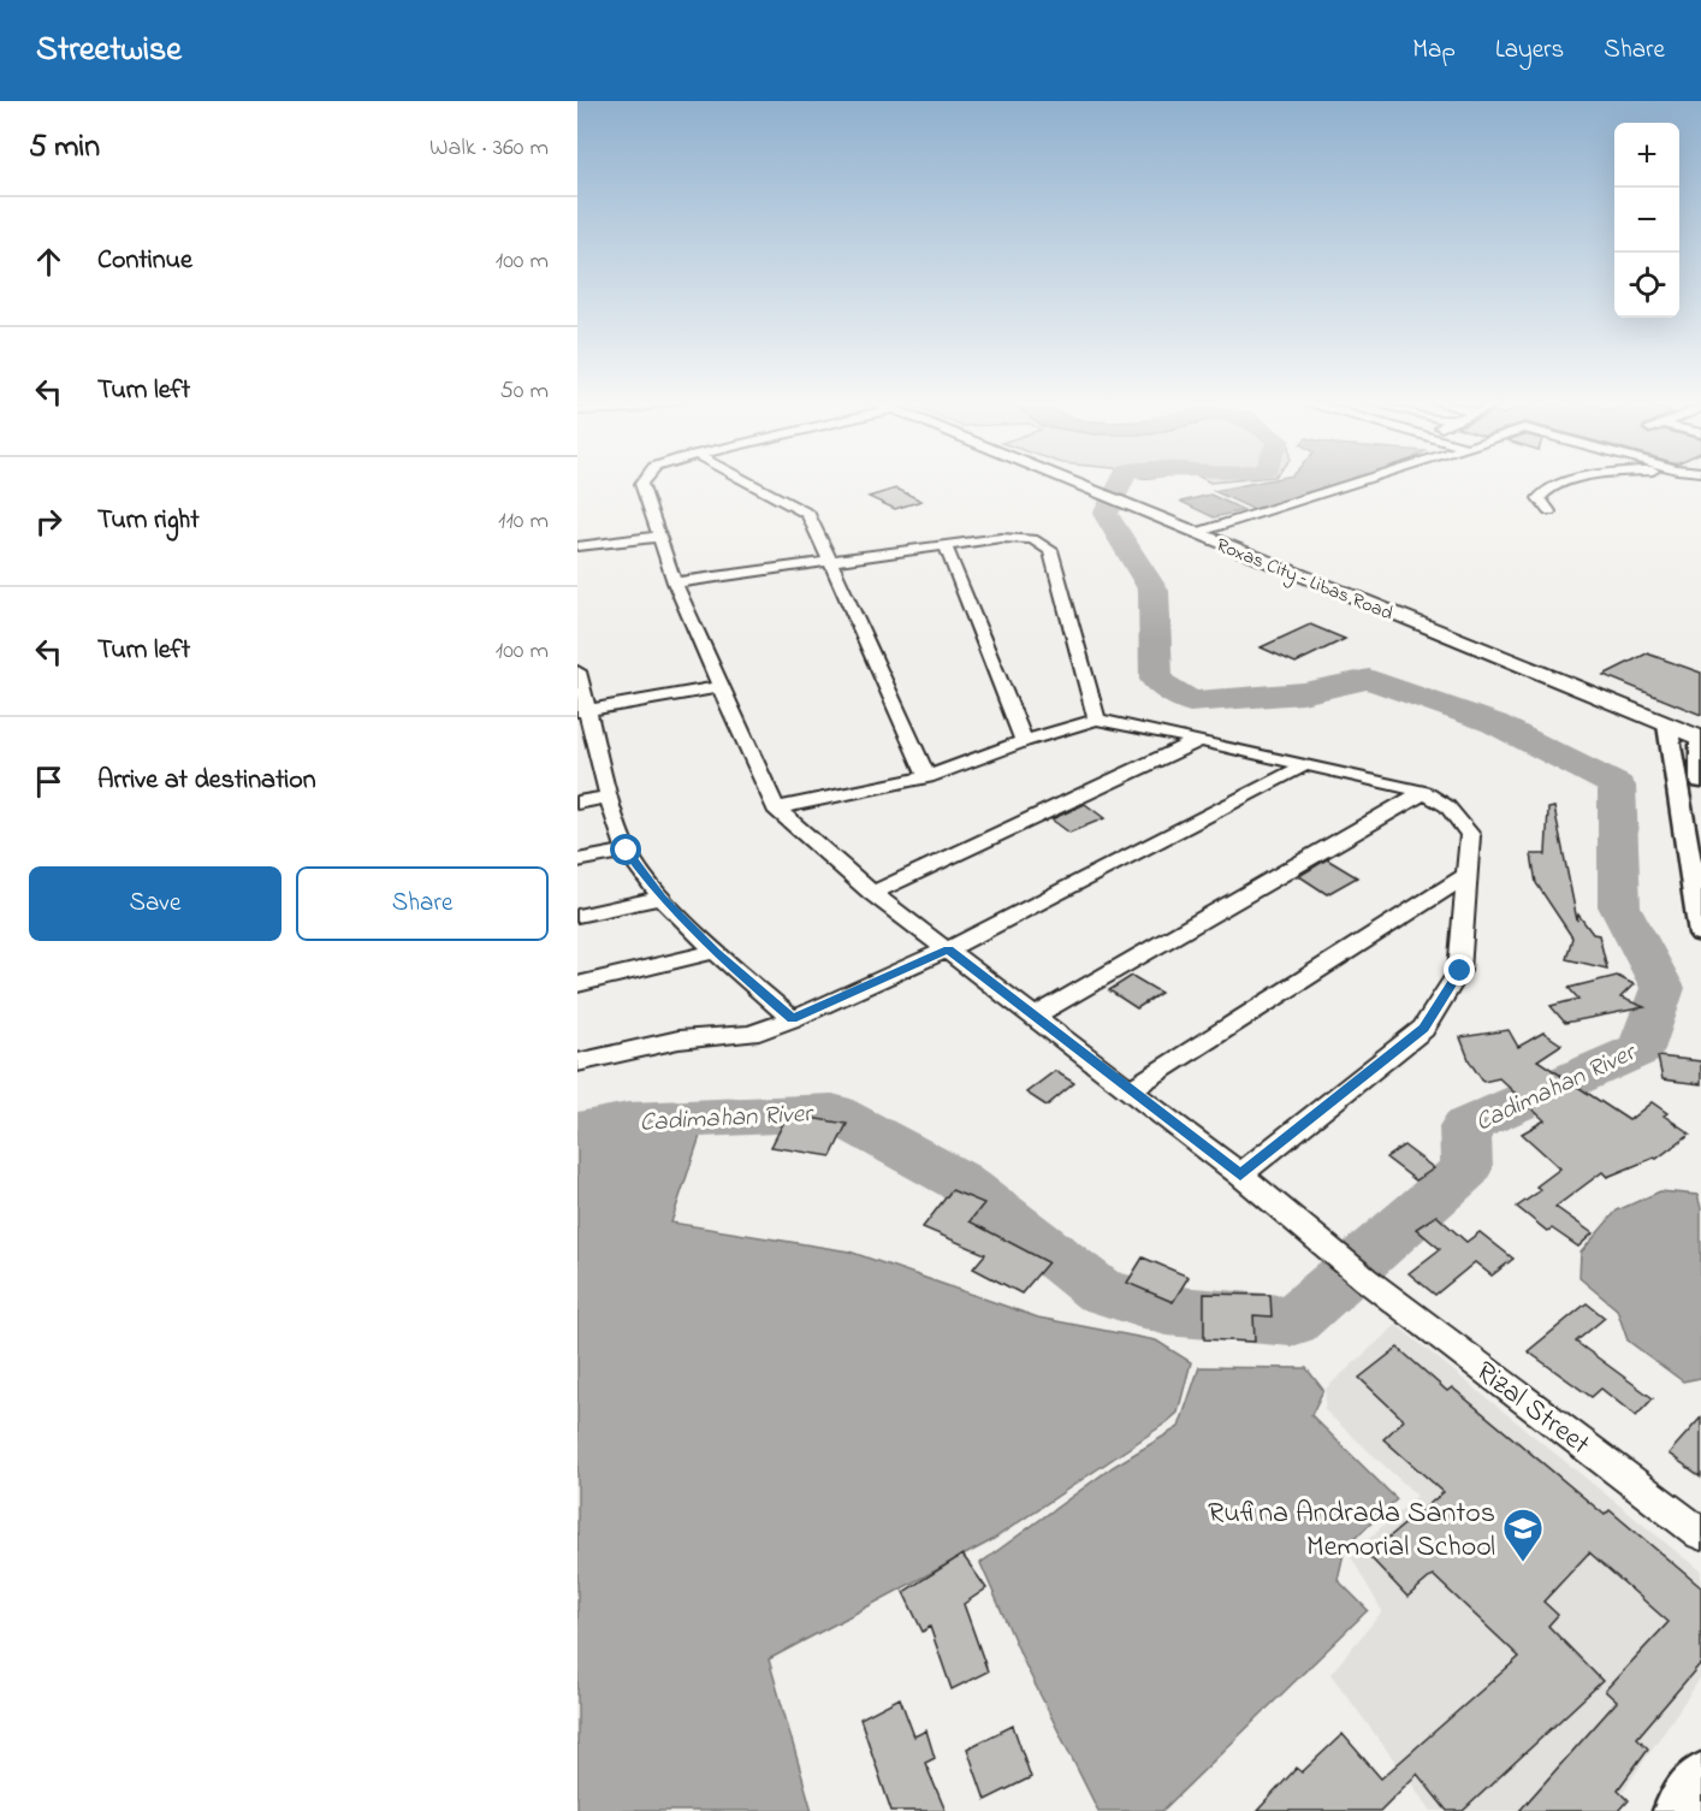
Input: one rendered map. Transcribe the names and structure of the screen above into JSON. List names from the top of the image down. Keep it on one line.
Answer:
{"streets":{"main road":["Roxas City – Libas Road"],"street":["Rizal Street"]},"water":["Cadimahan River"],"places":{"school or university":["Rufina Andrada Santos Memorial School"]},"page":{"header":"Streetwise","nav":["Map","Layers","Share"],"heading":["5 min","Walk · 360 m"],"map_buttons":["+","−"],"list":[["Continue","100 m"],["Turn left","50 m"],["Turn right","110 m"],["Turn left","100 m"],"Arrive at destination"],"buttons":["Save","Share"]}}
